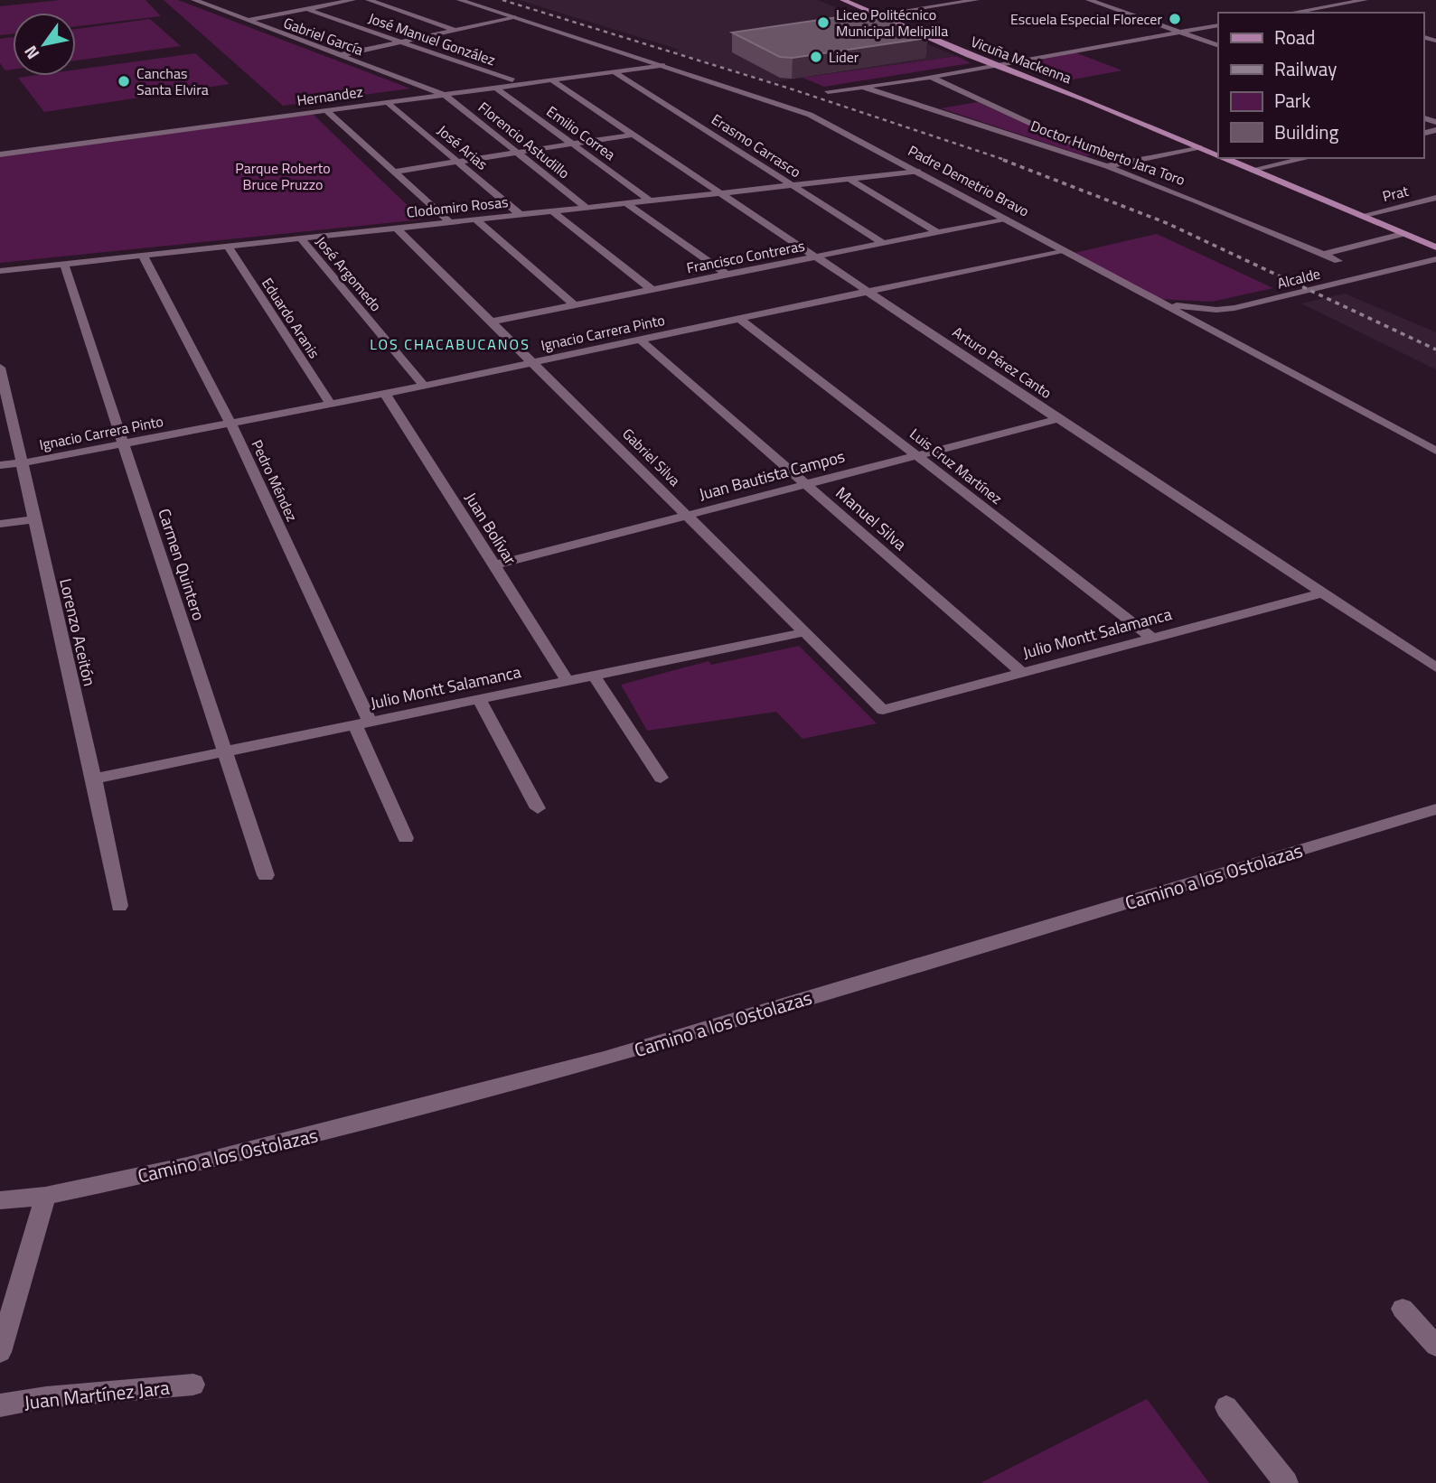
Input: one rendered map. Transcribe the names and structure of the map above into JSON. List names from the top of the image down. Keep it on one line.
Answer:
{"streets":{"main road":["Vicuña Mackenna"],"street":["Gabriel García","José Manuel González","Hernandez","Emilio Correa","Florencio Astudillo","Erasmo Carrasco","José Arias","Doctor Humberto Jara Toro","Padre Demetrio Bravo","Prat","Clodomiro Rosas","Francisco Contreras","José Argomedo","Alcalde","Eduardo Aranis","Ignacio Carrera Pinto","Arturo Pérez Canto","Gabriel Silva","Luis Cruz Martínez","Juan Bautista Campos","Pedro Méndez","Manuel Silva","Juan Bolívar","Carmen Quintero","Lorenzo Aceitón","Julio Montt Salamanca","Camino a los Ostolazas","Juan Martínez Jara"]},"crossings":[["Gabriel García","Hernandez"],["Gabriel García","Florencio Astudillo"],["José Manuel González","Hernandez"],["Vicuña Mackenna","Prat"],["Hernandez","Emilio Correa"],["Hernandez","Florencio Astudillo"],["Hernandez","Erasmo Carrasco"],["Hernandez","José Arias"],["Hernandez","Padre Demetrio Bravo"],["Hernandez","Arturo Pérez Canto"],["Emilio Correa","Clodomiro Rosas"],["Florencio Astudillo","Clodomiro Rosas"],["Erasmo Carrasco","Clodomiro Rosas"],["Erasmo Carrasco","Francisco Contreras"],["José Arias","Clodomiro Rosas"],["Padre Demetrio Bravo","Clodomiro Rosas"],["Padre Demetrio Bravo","Francisco Contreras"],["Padre Demetrio Bravo","Alcalde"],["Padre Demetrio Bravo","Ignacio Carrera Pinto"],["Clodomiro Rosas","José Argomedo"],["Clodomiro Rosas","Eduardo Aranis"],["Clodomiro Rosas","Arturo Pérez Canto"],["Clodomiro Rosas","Gabriel Silva"],["Clodomiro Rosas","Pedro Méndez"],["Clodomiro Rosas","Carmen Quintero"],["Francisco Contreras","Arturo Pérez Canto"],["Francisco Contreras","Gabriel Silva"],["José Argomedo","Ignacio Carrera Pinto"],["Eduardo Aranis","Ignacio Carrera Pinto"],["Ignacio Carrera Pinto","Arturo Pérez Canto"],["Ignacio Carrera Pinto","Gabriel Silva"],["Ignacio Carrera Pinto","Luis Cruz Martínez"],["Ignacio Carrera Pinto","Pedro Méndez"],["Ignacio Carrera Pinto","Manuel Silva"],["Ignacio Carrera Pinto","Juan Bolívar"],["Ignacio Carrera Pinto","Carmen Quintero"],["Ignacio Carrera Pinto","Lorenzo Aceitón"],["Arturo Pérez Canto","Juan Bautista Campos"],["Arturo Pérez Canto","Julio Montt Salamanca"],["Gabriel Silva","Juan Bautista Campos"],["Gabriel Silva","Julio Montt Salamanca"],["Luis Cruz Martínez","Juan Bautista Campos"],["Luis Cruz Martínez","Julio Montt Salamanca"],["Juan Bautista Campos","Manuel Silva"],["Juan Bautista Campos","Juan Bolívar"],["Pedro Méndez","Julio Montt Salamanca"],["Manuel Silva","Julio Montt Salamanca"],["Juan Bolívar","Julio Montt Salamanca"],["Carmen Quintero","Julio Montt Salamanca"],["Lorenzo Aceitón","Julio Montt Salamanca"]],"districts":["LOS CHACABUCANOS"],"parks":["Parque Roberto Bruce Pruzzo"],"places":["Escuela Especial Florecer","Liceo Politécnico Municipal Melipilla","Lider","Canchas Santa Elvira"],"legend":["Road","Railway","Park","Building"],"north":"bottom left"}
